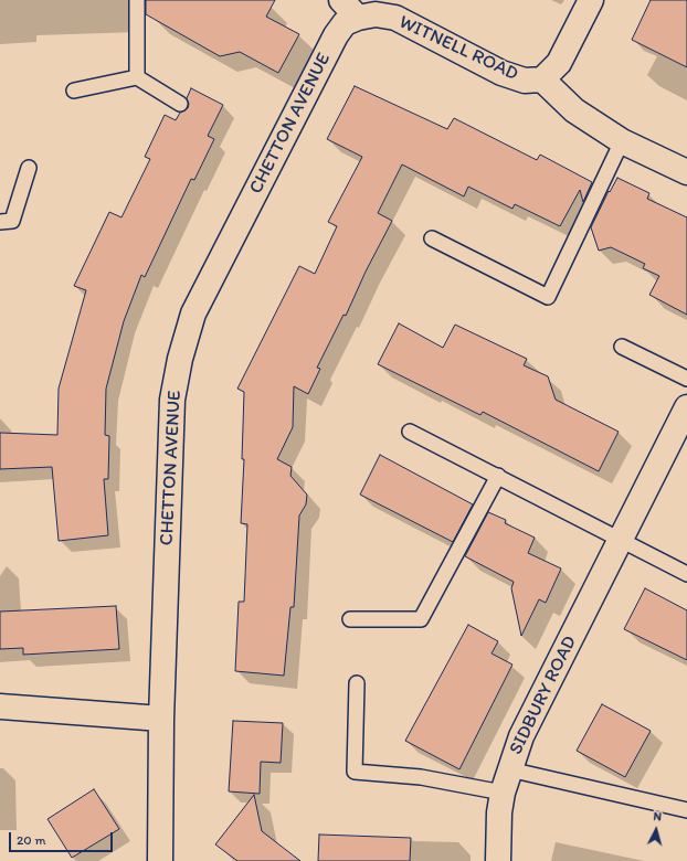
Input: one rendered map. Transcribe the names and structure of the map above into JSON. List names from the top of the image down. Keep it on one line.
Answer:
{"streets":{"street":["WITNELL ROAD","CHETTON AVENUE","SIDBURY ROAD"]},"crossings":[["WITNELL ROAD","CHETTON AVENUE"]],"scale_bar":"20 m","north":"top"}
